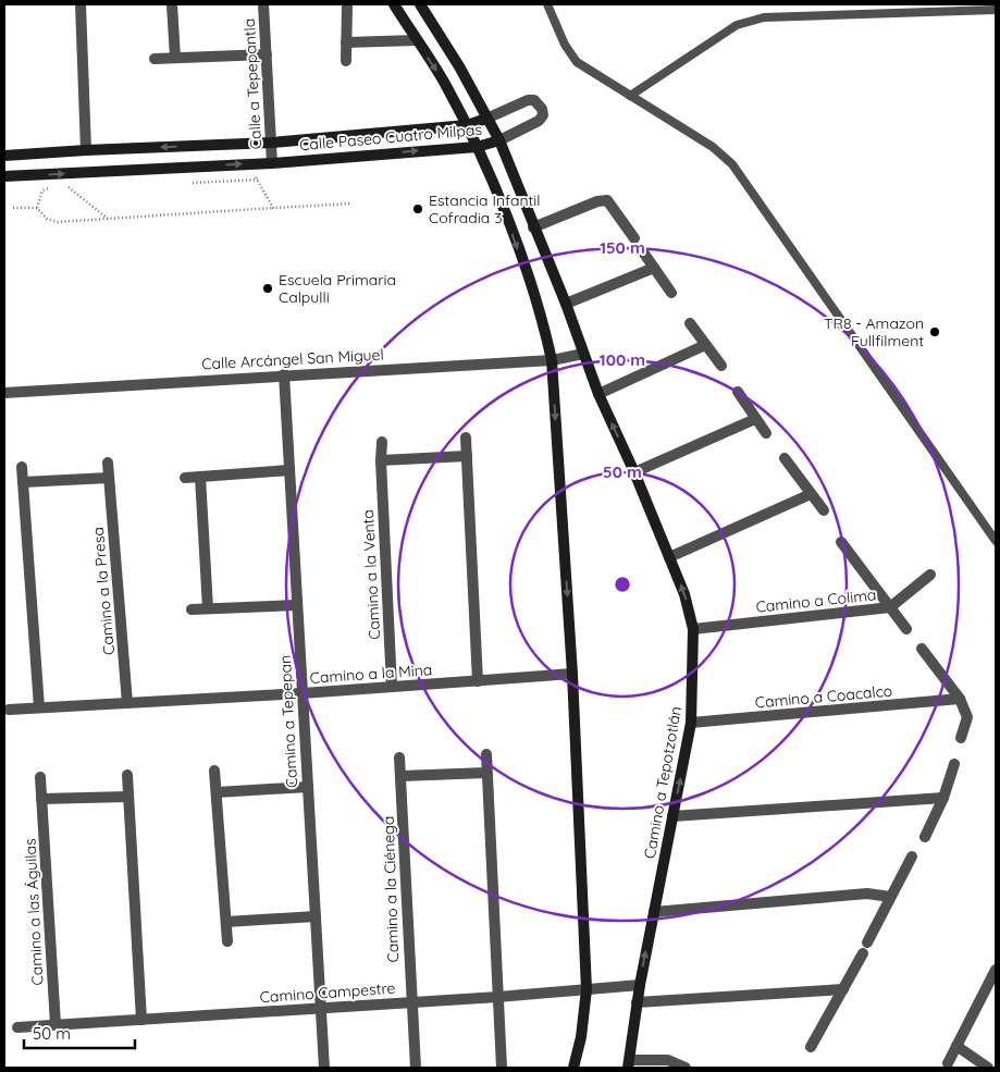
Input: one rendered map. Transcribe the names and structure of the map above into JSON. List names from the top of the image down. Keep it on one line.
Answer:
{"streets":{"main road":["Calle Paseo Cuatro Milpas","Camino a Tepotzotlán"],"street":["Calle a Tepepantla","Calle Arcángel San Miguel","Camino a la Venta","Camino a la Presa","Camino a Colima","Camino a la Mina","Camino a Coacalco","Camino a Tepepan","Camino a la Ciénega","Camino a las Águilas","Camino Campestre"]},"crossings":[["Calle a Tepepantla","Calle Paseo Cuatro Milpas"],["Calle Paseo Cuatro Milpas","Camino a Tepotzotlán"],["Calle Arcángel San Miguel","Camino a Tepepan"],["Calle Arcángel San Miguel","Camino a Tepotzotlán"],["Camino a la Venta","Camino a la Mina"],["Camino a la Presa","Camino a la Mina"],["Camino a Colima","Camino a Tepotzotlán"],["Camino a la Mina","Camino a Tepepan"],["Camino a Coacalco","Camino a Tepotzotlán"],["Camino a Tepepan","Camino Campestre"],["Camino a Tepotzotlán","Camino Campestre"],["Camino a la Ciénega","Camino Campestre"],["Camino a las Águilas","Camino Campestre"]],"places":["Estancia Infantil Cofradia 3","Escuela Primaria Calpulli","TR8 - Amazon Fullfilment"],"scale_bar":"50 m","rings":["150 m","100 m","50 m"]}
